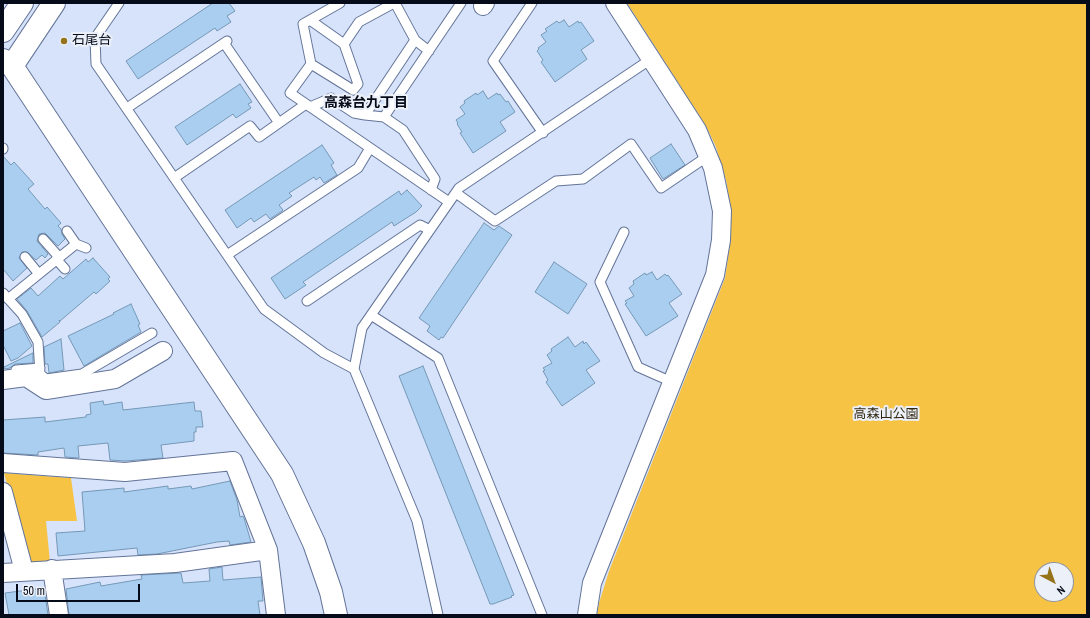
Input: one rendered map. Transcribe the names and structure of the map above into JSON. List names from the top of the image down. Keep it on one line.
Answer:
{"districts":["高森台九丁目"],"parks":["高森山公園"],"places":["石尾台"],"scale_bar":"50 m","north":"bottom right"}
